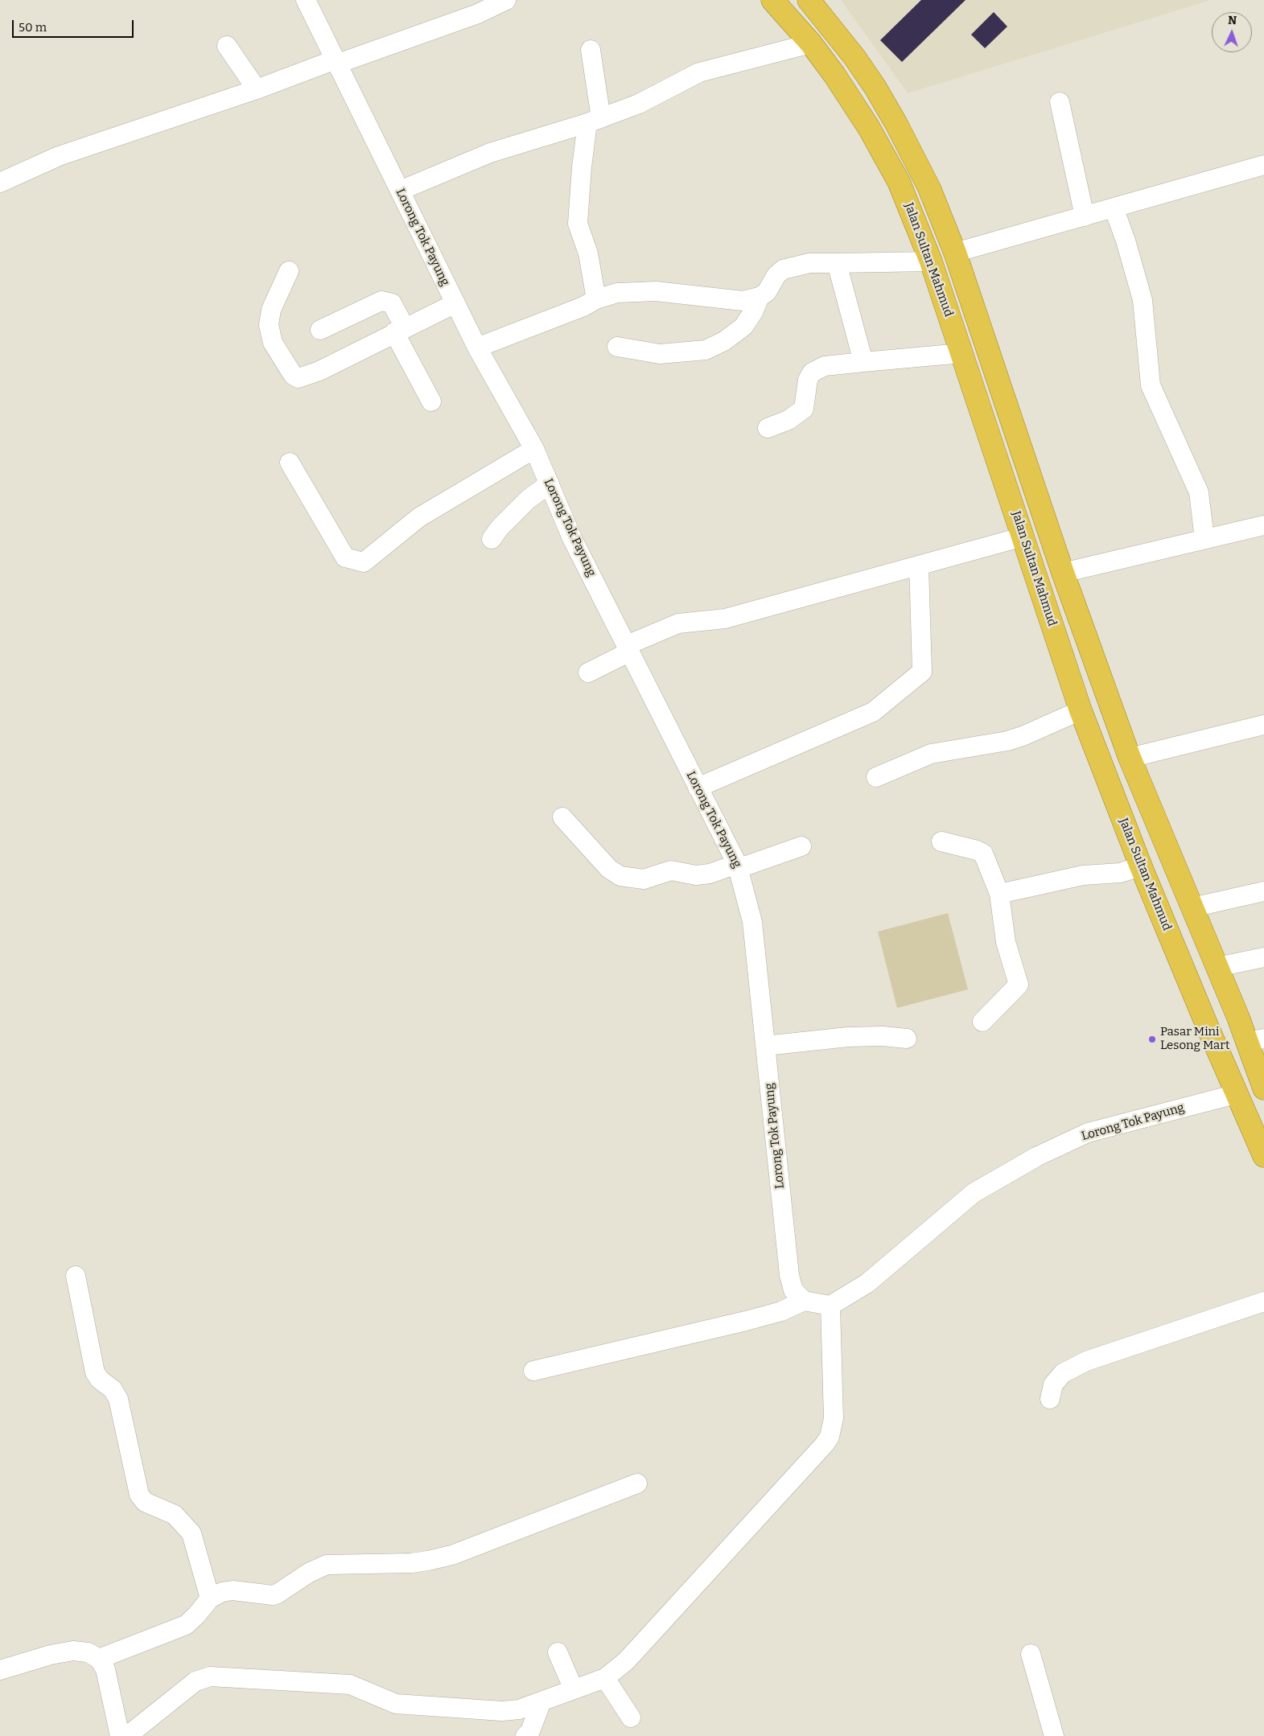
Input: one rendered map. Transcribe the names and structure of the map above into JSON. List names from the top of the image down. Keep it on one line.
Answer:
{"streets":{"highway":["Jalan Sultan Mahmud"],"street":["Lorong Tok Payung"]},"crossings":[["Lorong Tok Payung","Jalan Sultan Mahmud"]],"places":["Pasar Mini Lesong Mart"],"scale_bar":"50 m","north":"top"}
